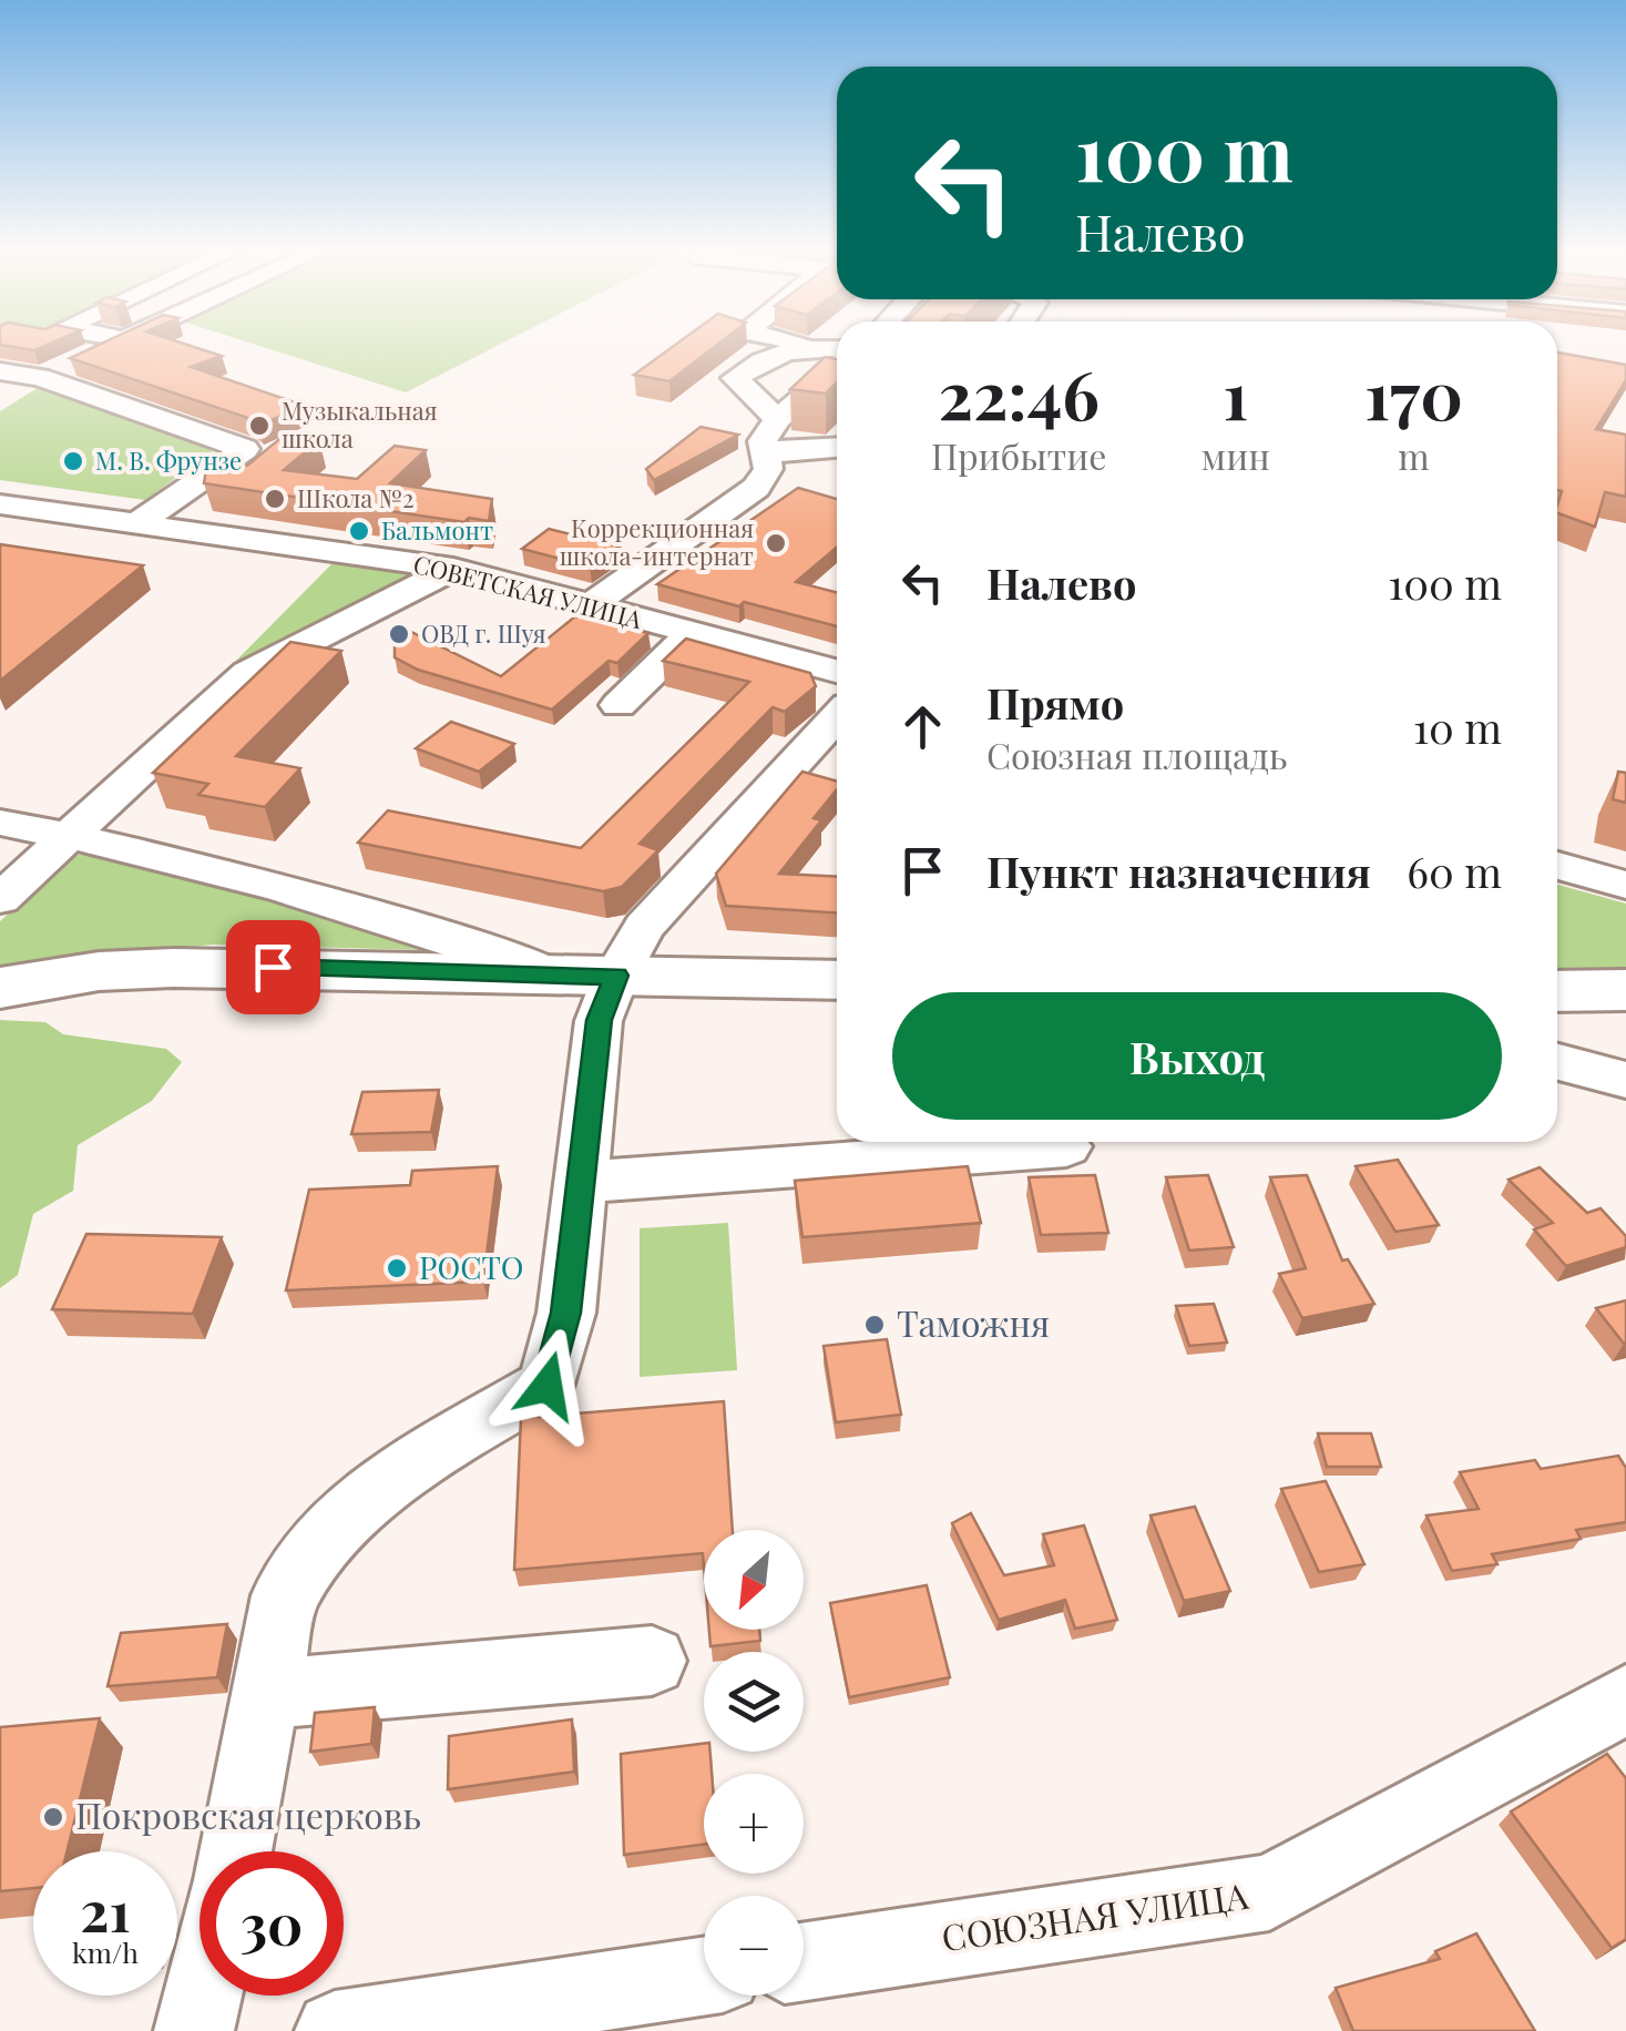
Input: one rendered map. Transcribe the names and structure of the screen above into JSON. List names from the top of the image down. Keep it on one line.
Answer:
{"streets":{"street":["СОВЕТСКАЯ УЛИЦА","СОЮЗНАЯ УЛИЦА"]},"places":["Музыкальная школа","М. В. Фрунзе","Школа №2","Бальмонт","Коррекционная школа-интернат","ОВД г. Шуя","РОСТО","Таможня","Покровская церковь"],"north":"bottom left","page":{"turn":["100 m","Налево"],"eta":["22:46","Прибытие","1","мин","170","m"],"list":[{"name":"Налево","value":"100 m"},{"name":"Прямо","note":"Союзная площадь","value":"10 m"},{"name":"Пункт назначения","value":"60 m"}],"buttons":"Выход","map_buttons":["+","−"],"speed":"21 km/h","limit":"30"}}
